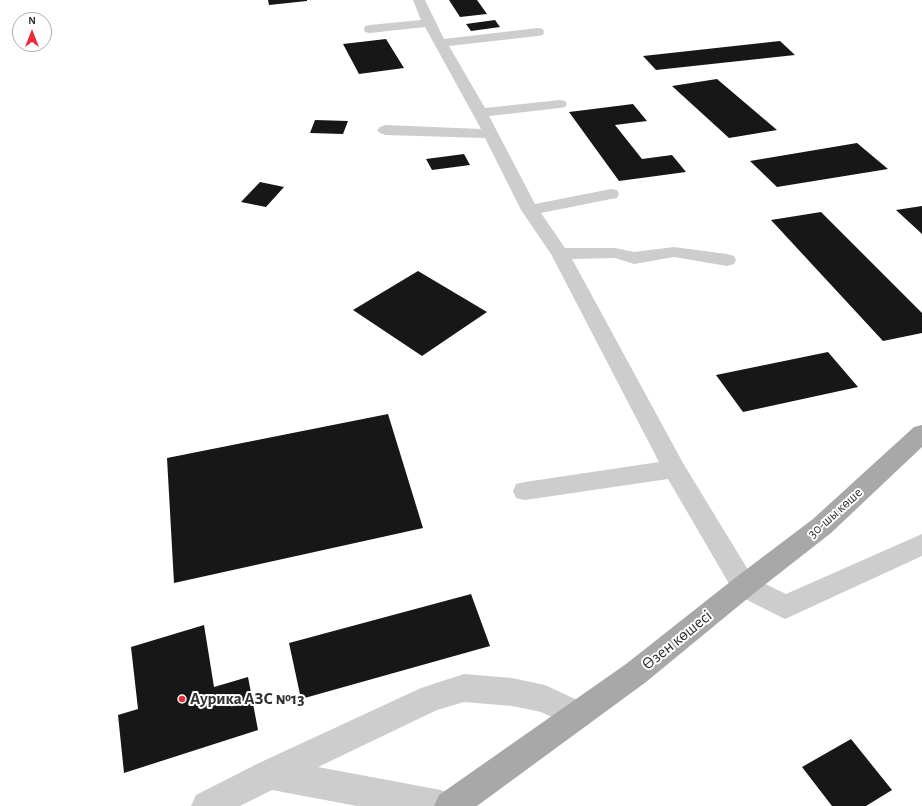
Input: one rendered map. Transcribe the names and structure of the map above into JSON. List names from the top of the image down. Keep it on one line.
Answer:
{"streets":{"main road":["30-шы көше","Өзен көшесі"]},"crossings":[["30-шы көше","Өзен көшесі"]],"places":["Аурика АЗС №13"],"north":"top"}
